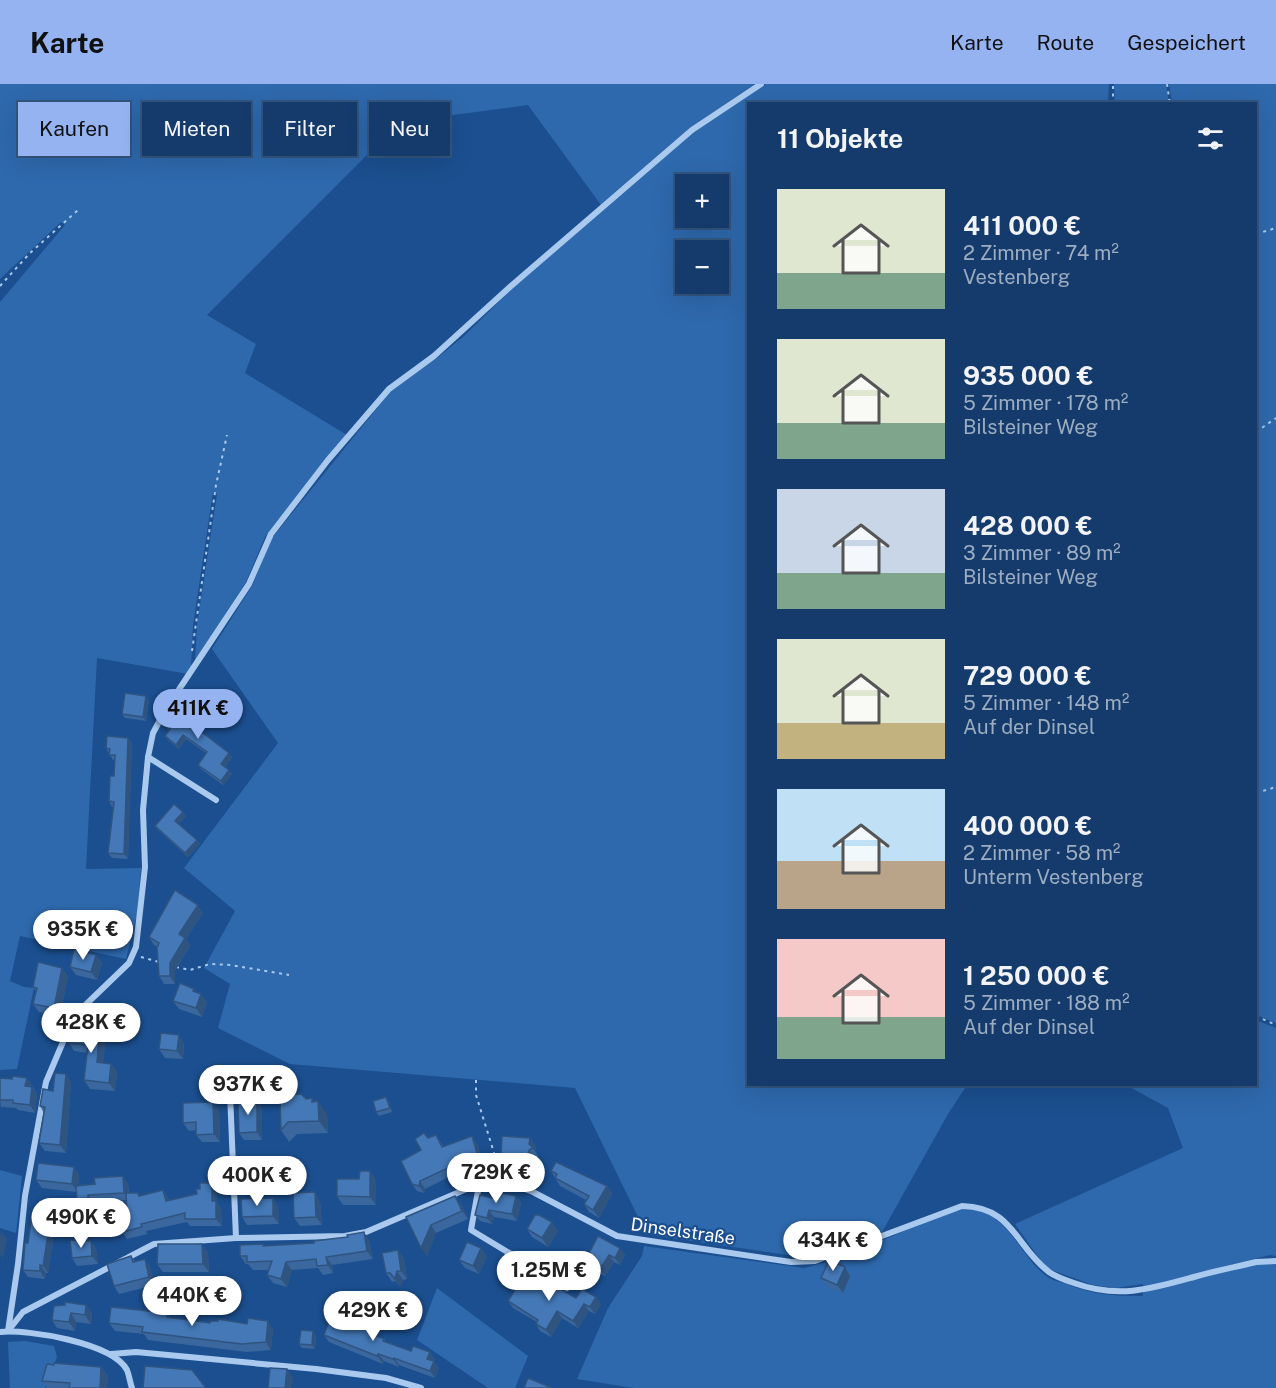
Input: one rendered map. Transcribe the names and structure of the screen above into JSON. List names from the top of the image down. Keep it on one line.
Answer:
{"streets":{"street":["Dinselstraße"]},"page":{"header":"Karte","nav":["Karte","Route","Gespeichert"],"chip":["Kaufen","Mieten","Filter","Neu"],"heading":"11 Objekte","map_buttons":["+","−"],"list":[{"name":"411 000 €","note":"2 Zimmer · 74 m² · Vestenberg"},{"name":"935 000 €","note":"5 Zimmer · 178 m² · Bilsteiner Weg"},{"name":"428 000 €","note":"3 Zimmer · 89 m² · Bilsteiner Weg"},{"name":"729 000 €","note":"5 Zimmer · 148 m² · Auf der Dinsel"},{"name":"400 000 €","note":"2 Zimmer · 58 m² · Unterm Vestenberg"},{"name":"1 250 000 €","note":"5 Zimmer · 188 m² · Auf der Dinsel"}],"price":["411K €","935K €","428K €","937K €","729K €","400K €","490K €","434K €","1.25M €","440K €","429K €"]}}
